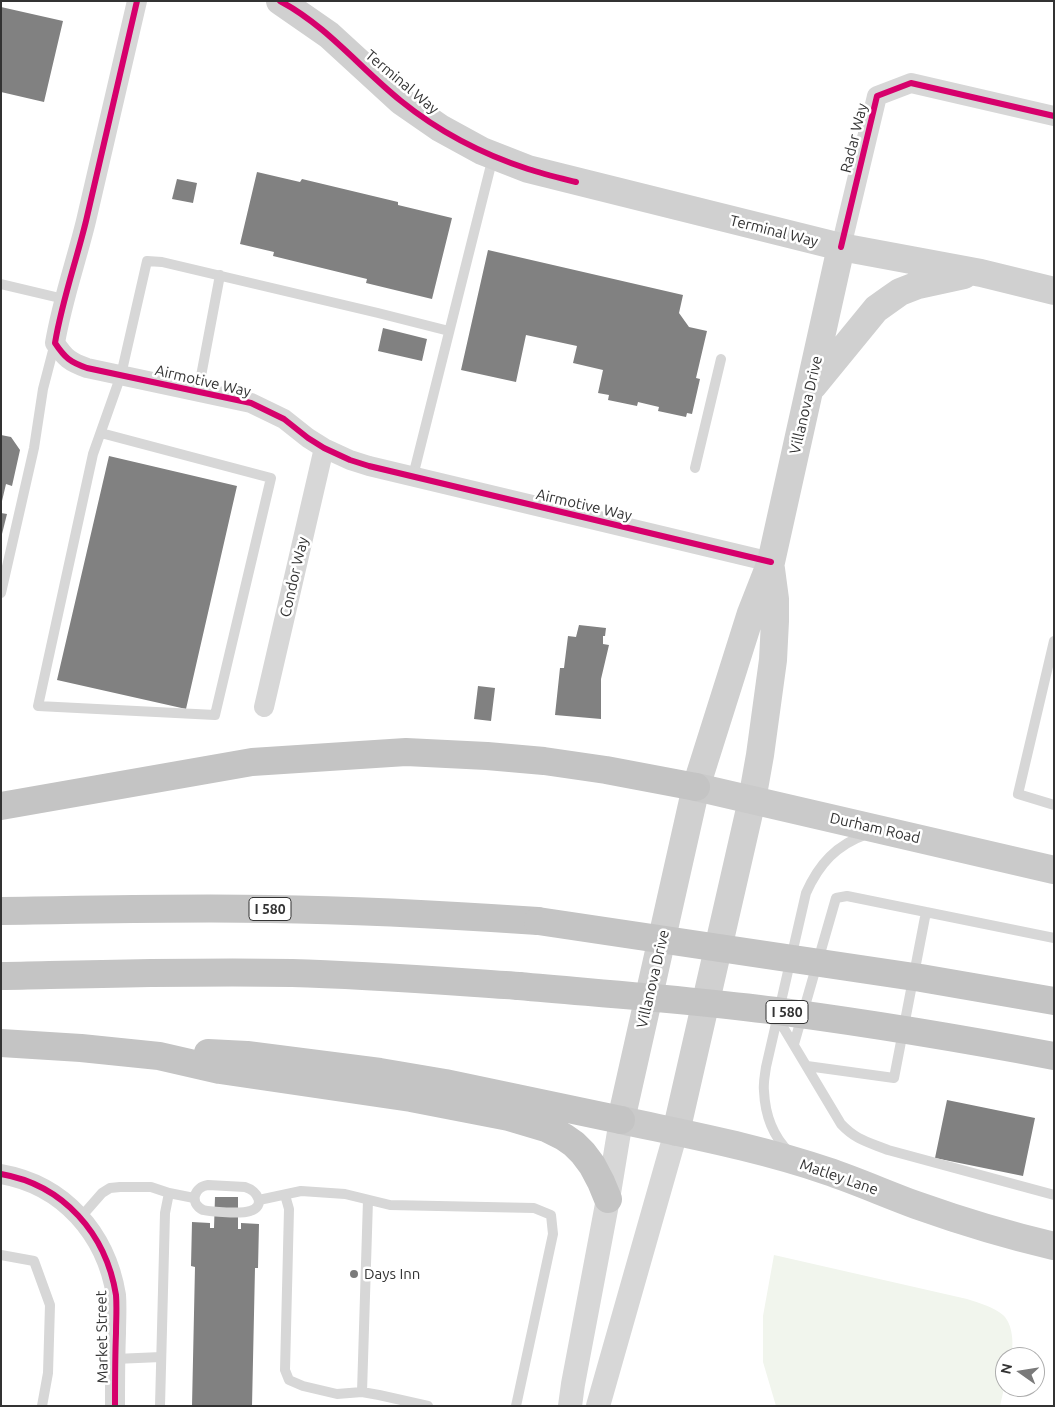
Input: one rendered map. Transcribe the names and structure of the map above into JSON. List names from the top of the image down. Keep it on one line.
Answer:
{"streets":{"highway":["I 580"],"main road":["Terminal Way","Villanova Drive","Durham Road","Matley Lane"],"street":["Radar Way","Airmotive Way","Condor Way","Market Street"]},"crossings":[["Terminal Way","Radar Way"],["Terminal Way","Villanova Drive"],["Radar Way","Villanova Drive"],["Airmotive Way","Villanova Drive"],["Airmotive Way","Condor Way"],["Villanova Drive","Durham Road"],["Villanova Drive","Matley Lane"]],"places":["Days Inn"],"north":"left"}
